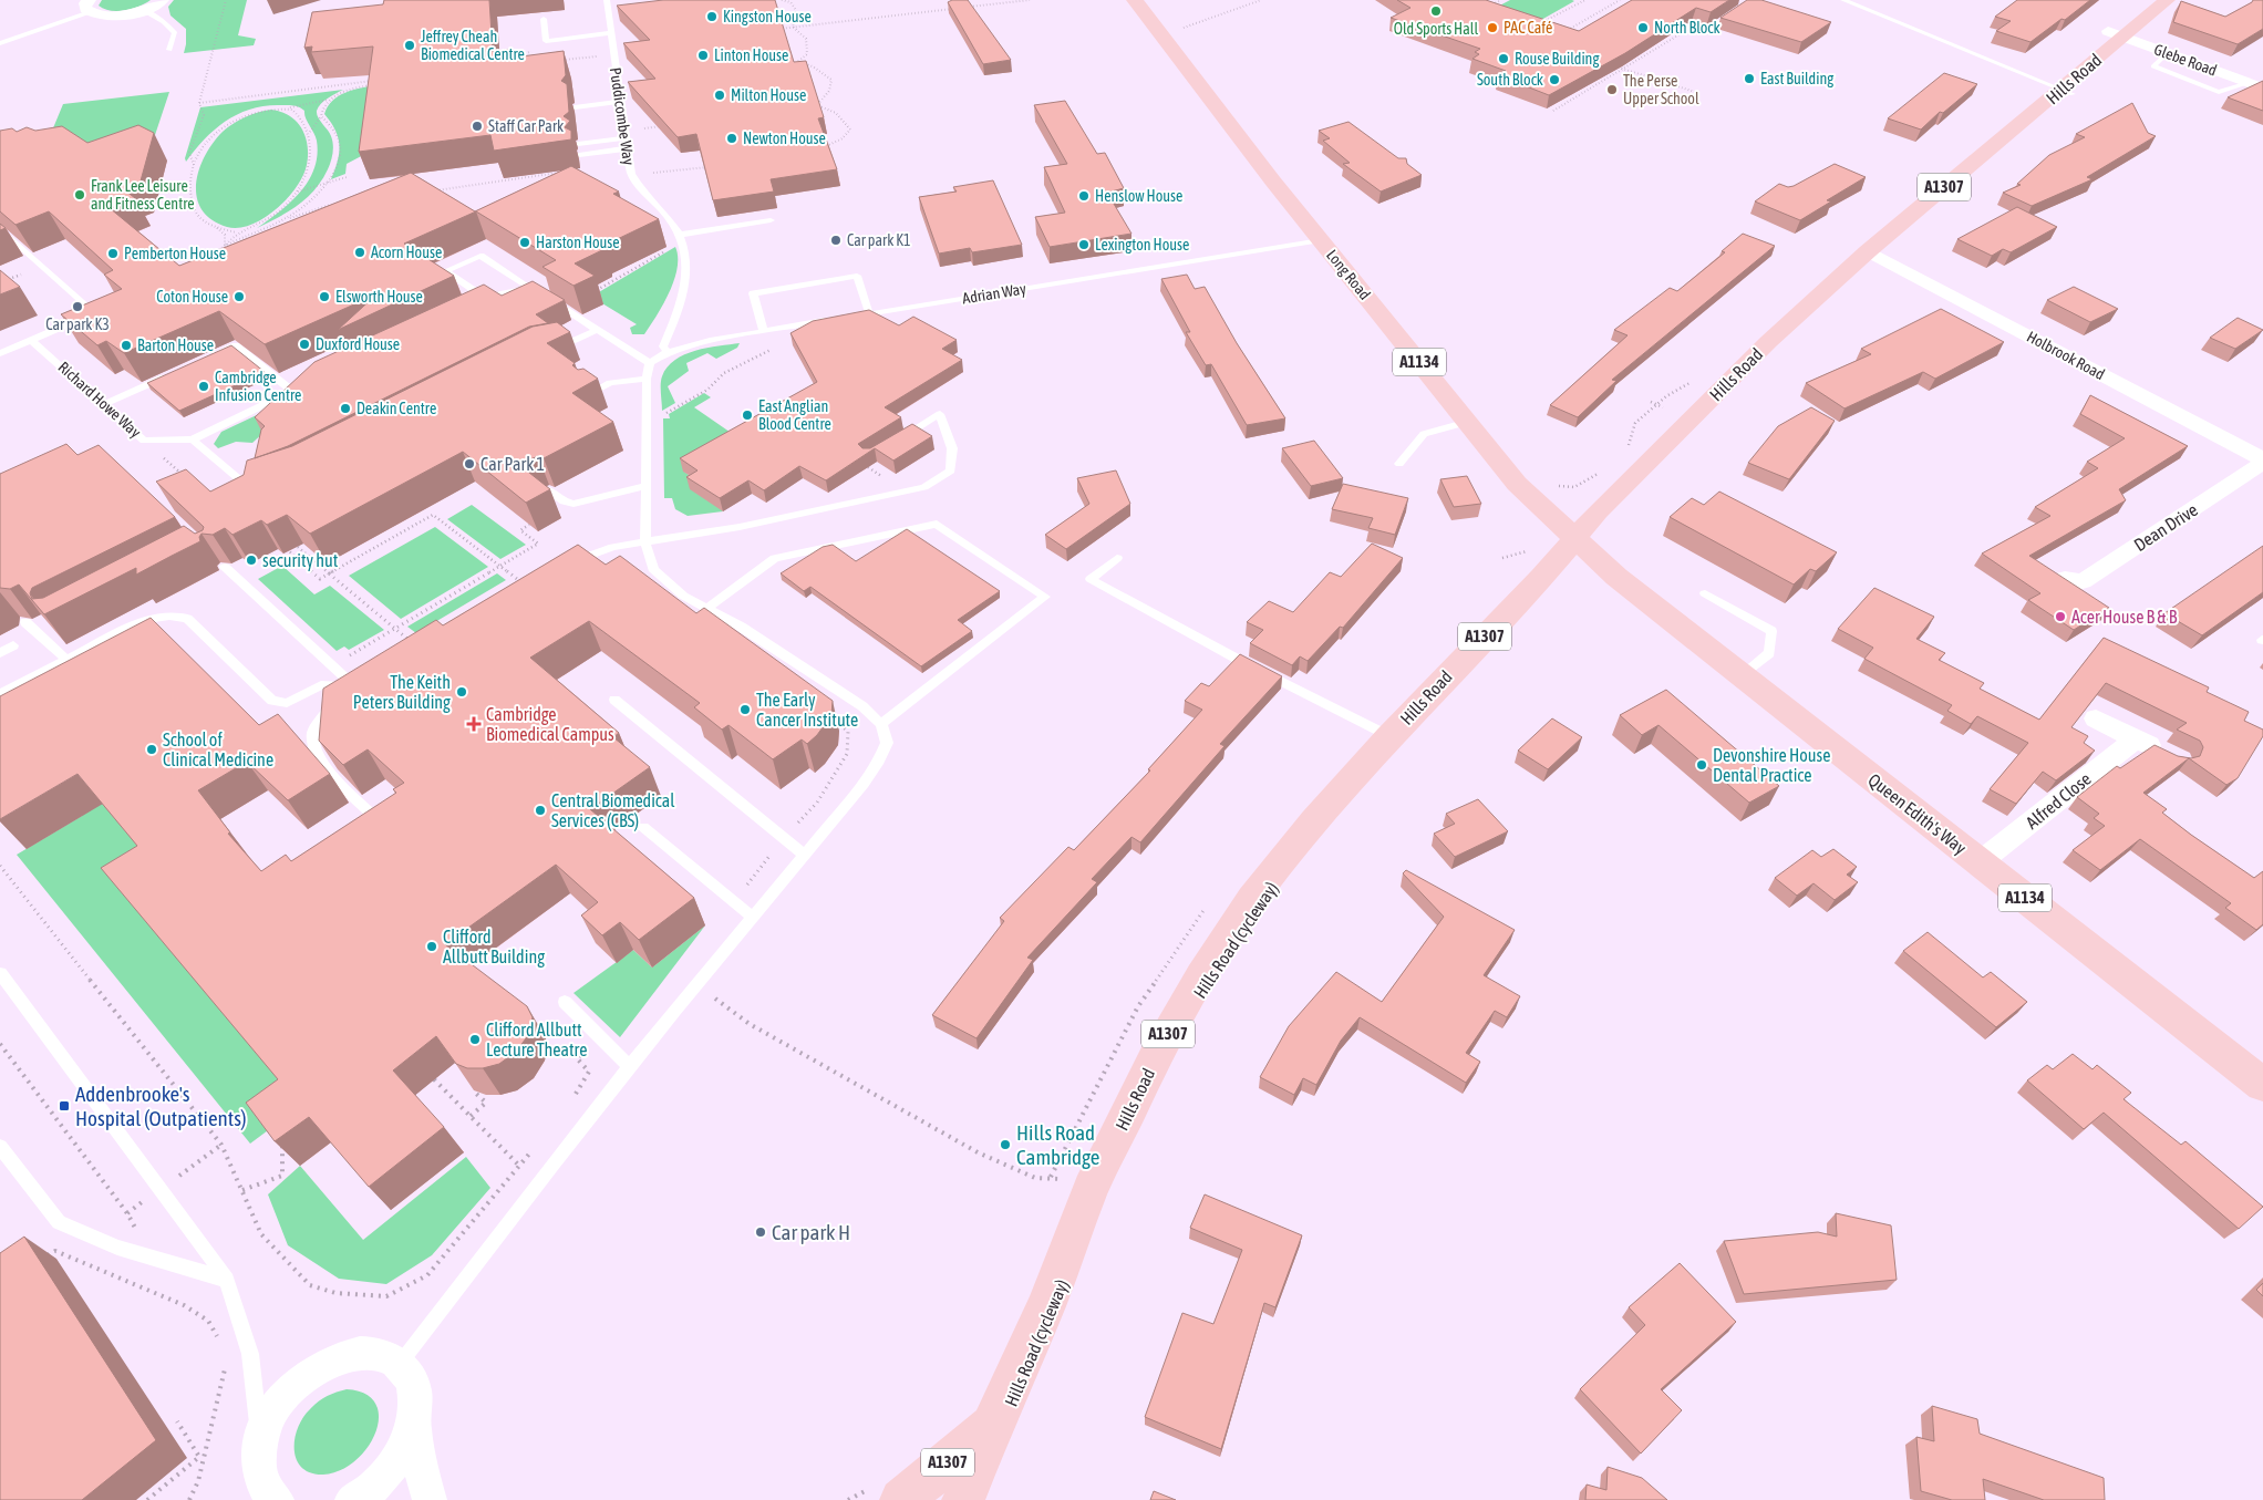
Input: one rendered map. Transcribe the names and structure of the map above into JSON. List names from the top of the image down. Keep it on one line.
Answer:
{"streets":{"main road":["Hills Road","A1307","Long Road","A1134","Queen Edith's Way"],"street":["Glebe Road","Holbrook Road","Dean Drive","Alfred Close"],"lane":["Puddicombe Way","Adrian Way","Richard Howe Way"]},"crossings":[["Glebe Road","Hills Road"],["Hills Road","Long Road"],["Hills Road","Holbrook Road"],["Hills Road","Queen Edith's Way"],["Puddicombe Way","Adrian Way"],["Long Road","Adrian Way"],["Long Road","Queen Edith's Way"],["Holbrook Road","Dean Drive"],["Alfred Close","Queen Edith's Way"]],"places":{"other":["Old Sports Hall","Kingston House","PAC Café","North Block","Jeffrey Cheah Biomedical Centre","Linton House","Rouse Building","East Building","South Block","The Perse Upper School","Milton House","Staff Car Park","Newton House","Frank Lee Leisure and Fitness Centre","Henslow House","Car park K1","Harston House","Lexington House","Acorn House","Pemberton House","Coton House","Elsworth House","Car park K3","Duxford House","Barton House","Cambridge Infusion Centre","Deakin Centre","East Anglian Blood Centre","Car Park 1","security hut","Acer House B & B","The Keith Peters Building","The Early Cancer Institute","School of Clinical Medicine","Devonshire House Dental Practice","Central Biomedical Services (CBS)","Clifford Allbutt Building","Clifford Allbutt Lecture Theatre","Hills Road Cambridge","Car park H"],"health":["Cambridge Biomedical Campus"],"transit":["Addenbrooke's Hospital (Outpatients)"]}}
